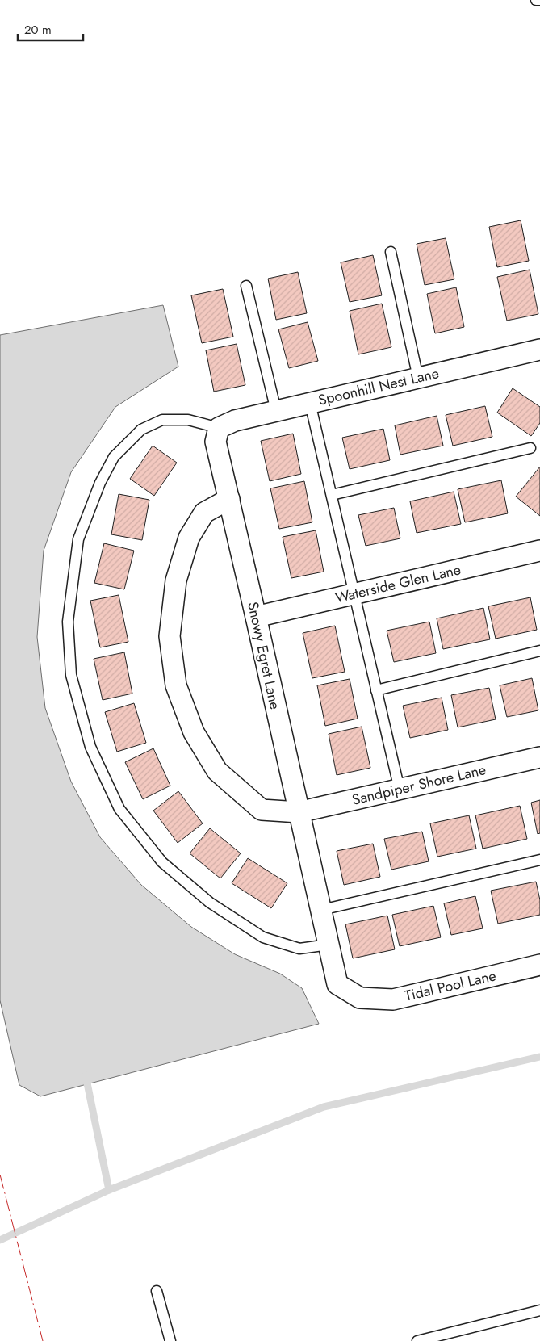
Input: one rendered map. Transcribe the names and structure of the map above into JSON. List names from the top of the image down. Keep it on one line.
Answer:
{"streets":{"street":["Spoonhill Nest Lane","Waterside Glen Lane","Snowy Egret Lane","Sandpiper Shore Lane","Tidal Pool Lane"]},"crossings":[["Spoonhill Nest Lane","Snowy Egret Lane"],["Waterside Glen Lane","Snowy Egret Lane"],["Snowy Egret Lane","Sandpiper Shore Lane"],["Snowy Egret Lane","Tidal Pool Lane"]],"scale_bar":"20 m"}
